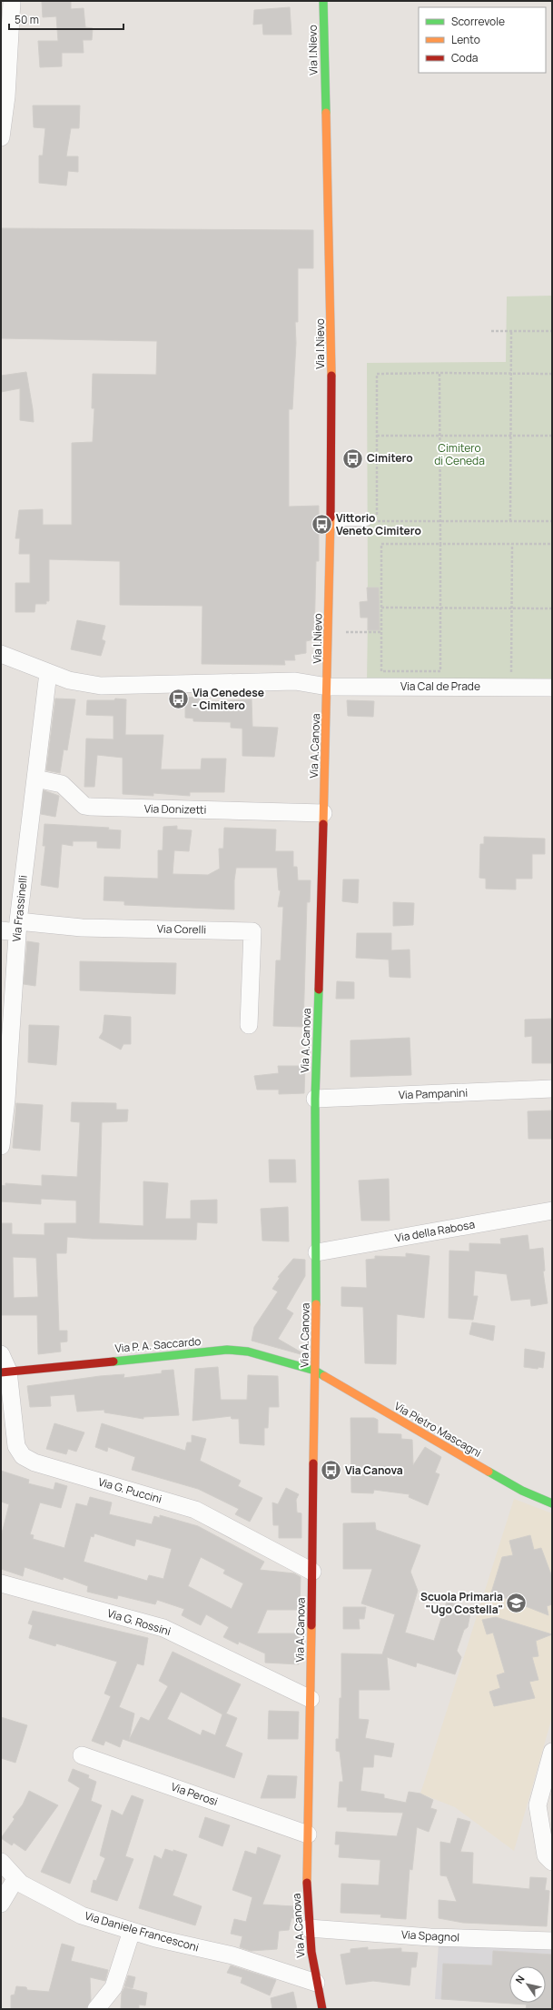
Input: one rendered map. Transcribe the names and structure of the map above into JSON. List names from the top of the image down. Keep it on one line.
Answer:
{"streets":{"street":["Via I.Nievo","Via Cal de Prade","Via A.Canova","Via Donizetti","Via Frassinelli","Via Corelli","Via Pampanini","Via della Rabosa","Via P. A. Saccardo","Via Pietro Mascagni","Via G. Puccini","Via G. Rossini","Via Perosi","Via Daniele Francesconi","Via Spagnol"]},"crossings":[["Via I.Nievo","Via Cal de Prade"],["Via I.Nievo","Via A.Canova"],["Via Cal de Prade","Via A.Canova"],["Via Cal de Prade","Via Frassinelli"],["Via A.Canova","Via Donizetti"],["Via A.Canova","Via Pampanini"],["Via A.Canova","Via della Rabosa"],["Via A.Canova","Via P. A. Saccardo"],["Via A.Canova","Via Pietro Mascagni"],["Via A.Canova","Via G. Puccini"],["Via A.Canova","Via G. Rossini"],["Via A.Canova","Via Perosi"],["Via A.Canova","Via Daniele Francesconi"],["Via A.Canova","Via Spagnol"],["Via Donizetti","Via Frassinelli"],["Via Frassinelli","Via Corelli"],["Via P. A. Saccardo","Via Pietro Mascagni"],["Via P. A. Saccardo","Via G. Puccini"]],"parks":["Cimitero di Ceneda"],"places":{"bus stop":["Cimitero","Vittorio Veneto Cimitero","Via Cenedese - Cimitero","Via Canova"],"school or university":["Scuola Primaria \"Ugo Costella\""]},"legend":["Scorrevole","Lento","Coda"],"scale_bar":"50 m","north":"top left"}
